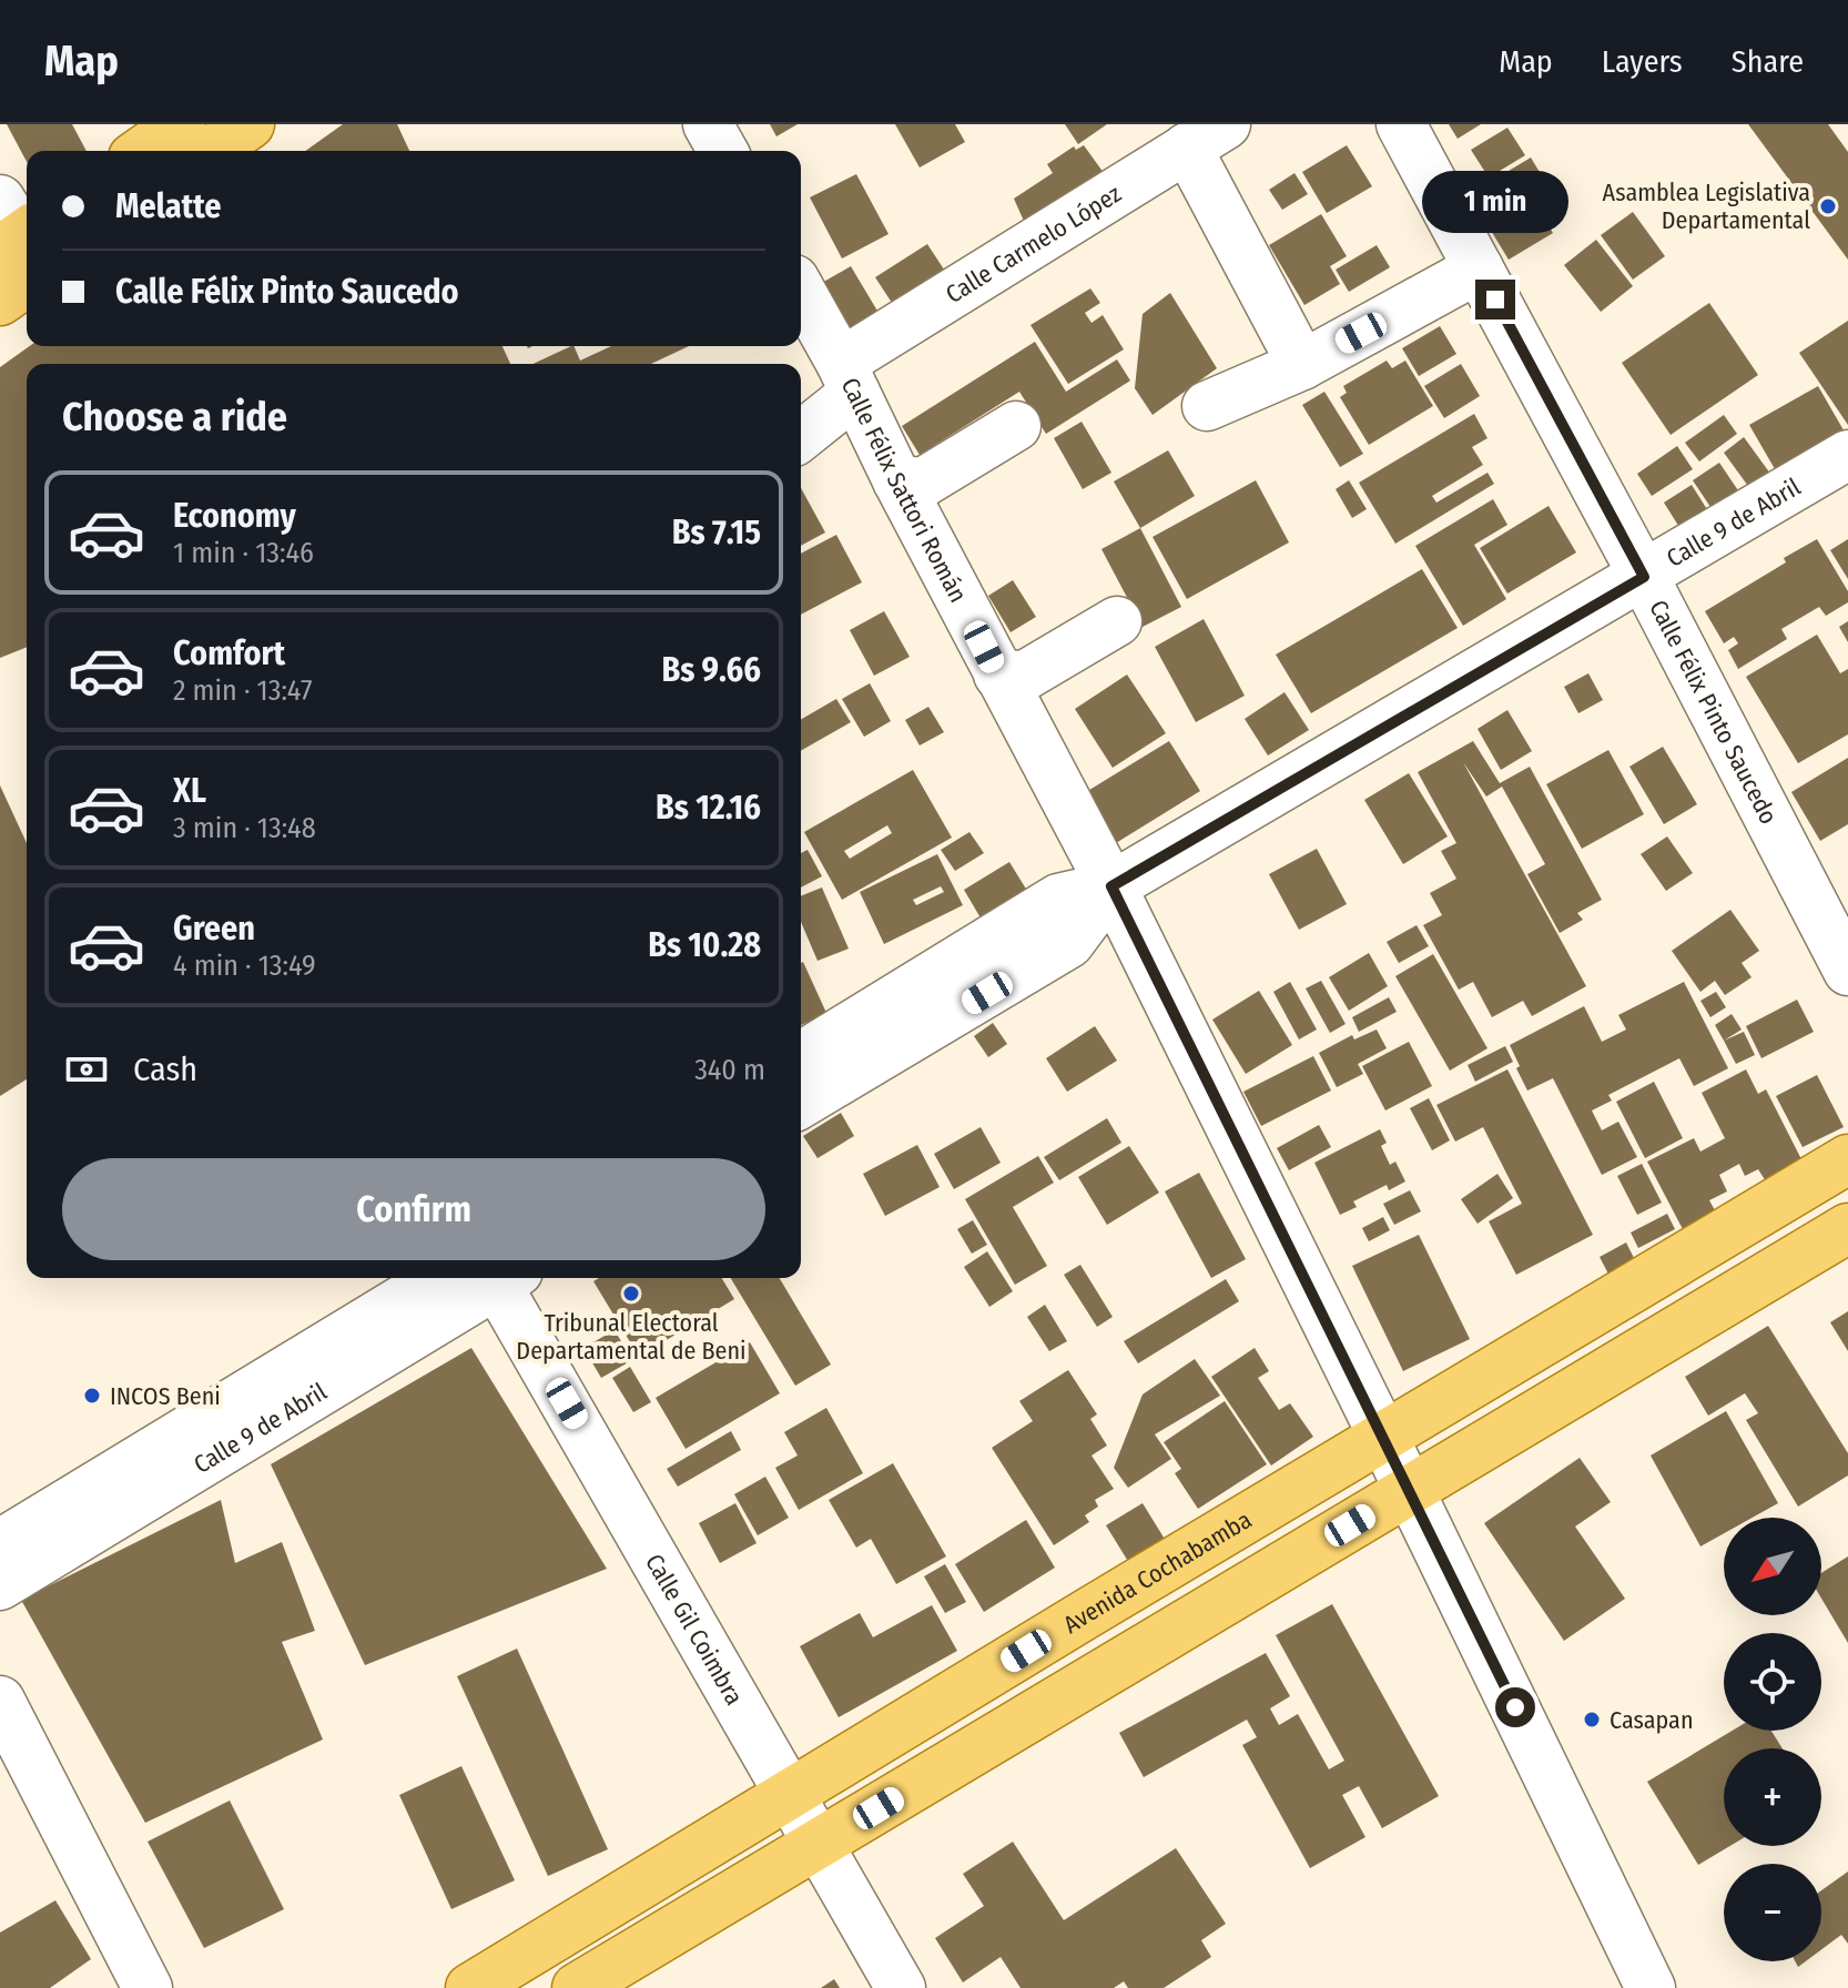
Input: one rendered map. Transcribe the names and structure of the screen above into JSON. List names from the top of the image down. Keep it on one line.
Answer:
{"streets":{"main road":["Avenida Cochabamba"],"street":["Calle Carmelo López","Calle Félix Sattori Román","Calle 9 de Abril","Calle Félix Pinto Saucedo","Calle Gil Coimbra"]},"crossings":[["Calle Carmelo López","Calle Félix Sattori Román"],["Calle Félix Sattori Román","Calle 9 de Abril"],["Calle Félix Sattori Román","Avenida Cochabamba"],["Calle 9 de Abril","Calle Félix Pinto Saucedo"],["Avenida Cochabamba","Calle Gil Coimbra"]],"places":["Asamblea Legislativa Departamental","Tribunal Electoral Departamental de Beni","INCOS Beni","Casapan"],"north":"bottom left","page":{"header":"Map","nav":["Map","Layers","Share"],"banner":["Melatte","Calle Félix Pinto Saucedo"],"bubble":"1 min","heading":"Choose a ride","list":[{"name":"Economy","note":"1 min · 13:46","value":"Bs 7.15"},{"name":"Comfort","note":"2 min · 13:47","value":"Bs 9.66"},{"name":"XL","note":"3 min · 13:48","value":"Bs 12.16"},{"name":"Green","note":"4 min · 13:49","value":"Bs 10.28"}],"pay":["Cash","340 m"],"buttons":"Confirm","map_buttons":["+","−"]}}
